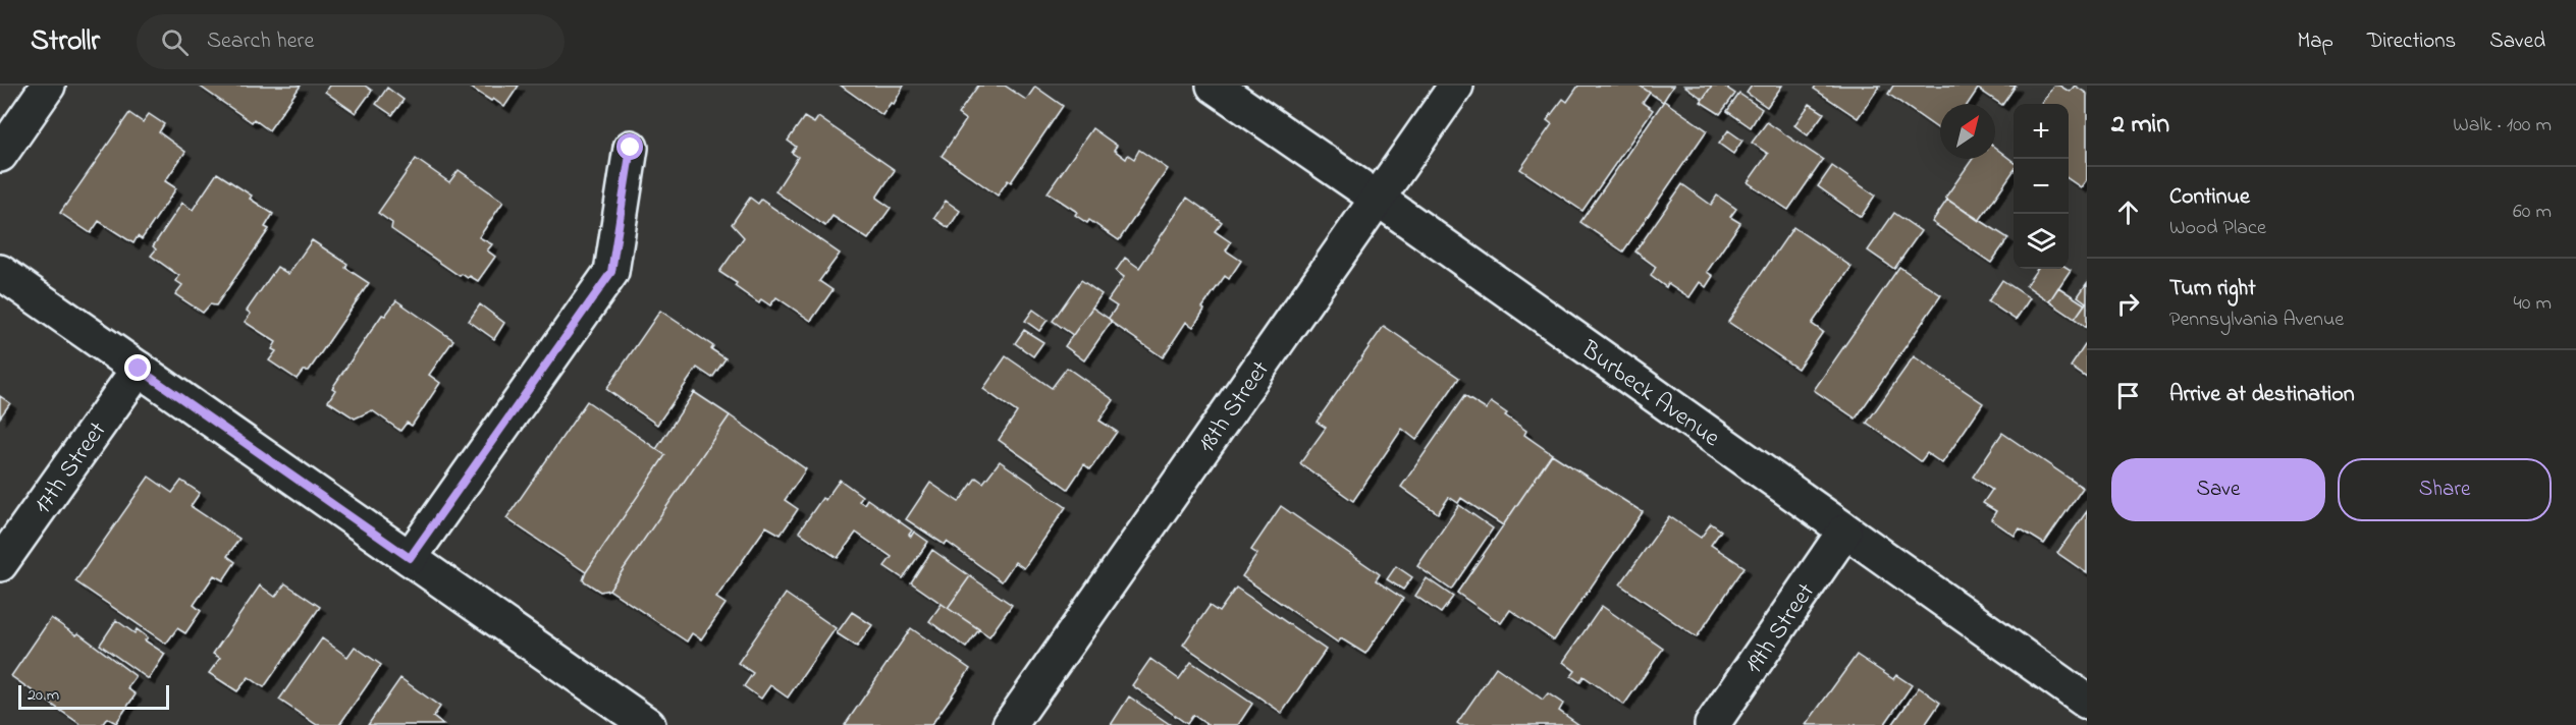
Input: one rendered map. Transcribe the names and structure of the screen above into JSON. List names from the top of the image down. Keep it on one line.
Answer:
{"streets":{"street":["Burbeck Avenue","18th Street","17th Street","19th Street"]},"crossings":[["Burbeck Avenue","18th Street"],["Burbeck Avenue","19th Street"]],"scale_bar":"20 m","north":"top right","page":{"header":"Strollr","search":"Search here","nav":["Map","Directions","Saved"],"heading":["2 min","Walk · 100 m"],"map_buttons":["+","−"],"list":[["Continue","Wood Place","60 m"],["Turn right","Pennsylvania Avenue","40 m"],"Arrive at destination"],"buttons":["Save","Share"],"scale":"20 m"}}
